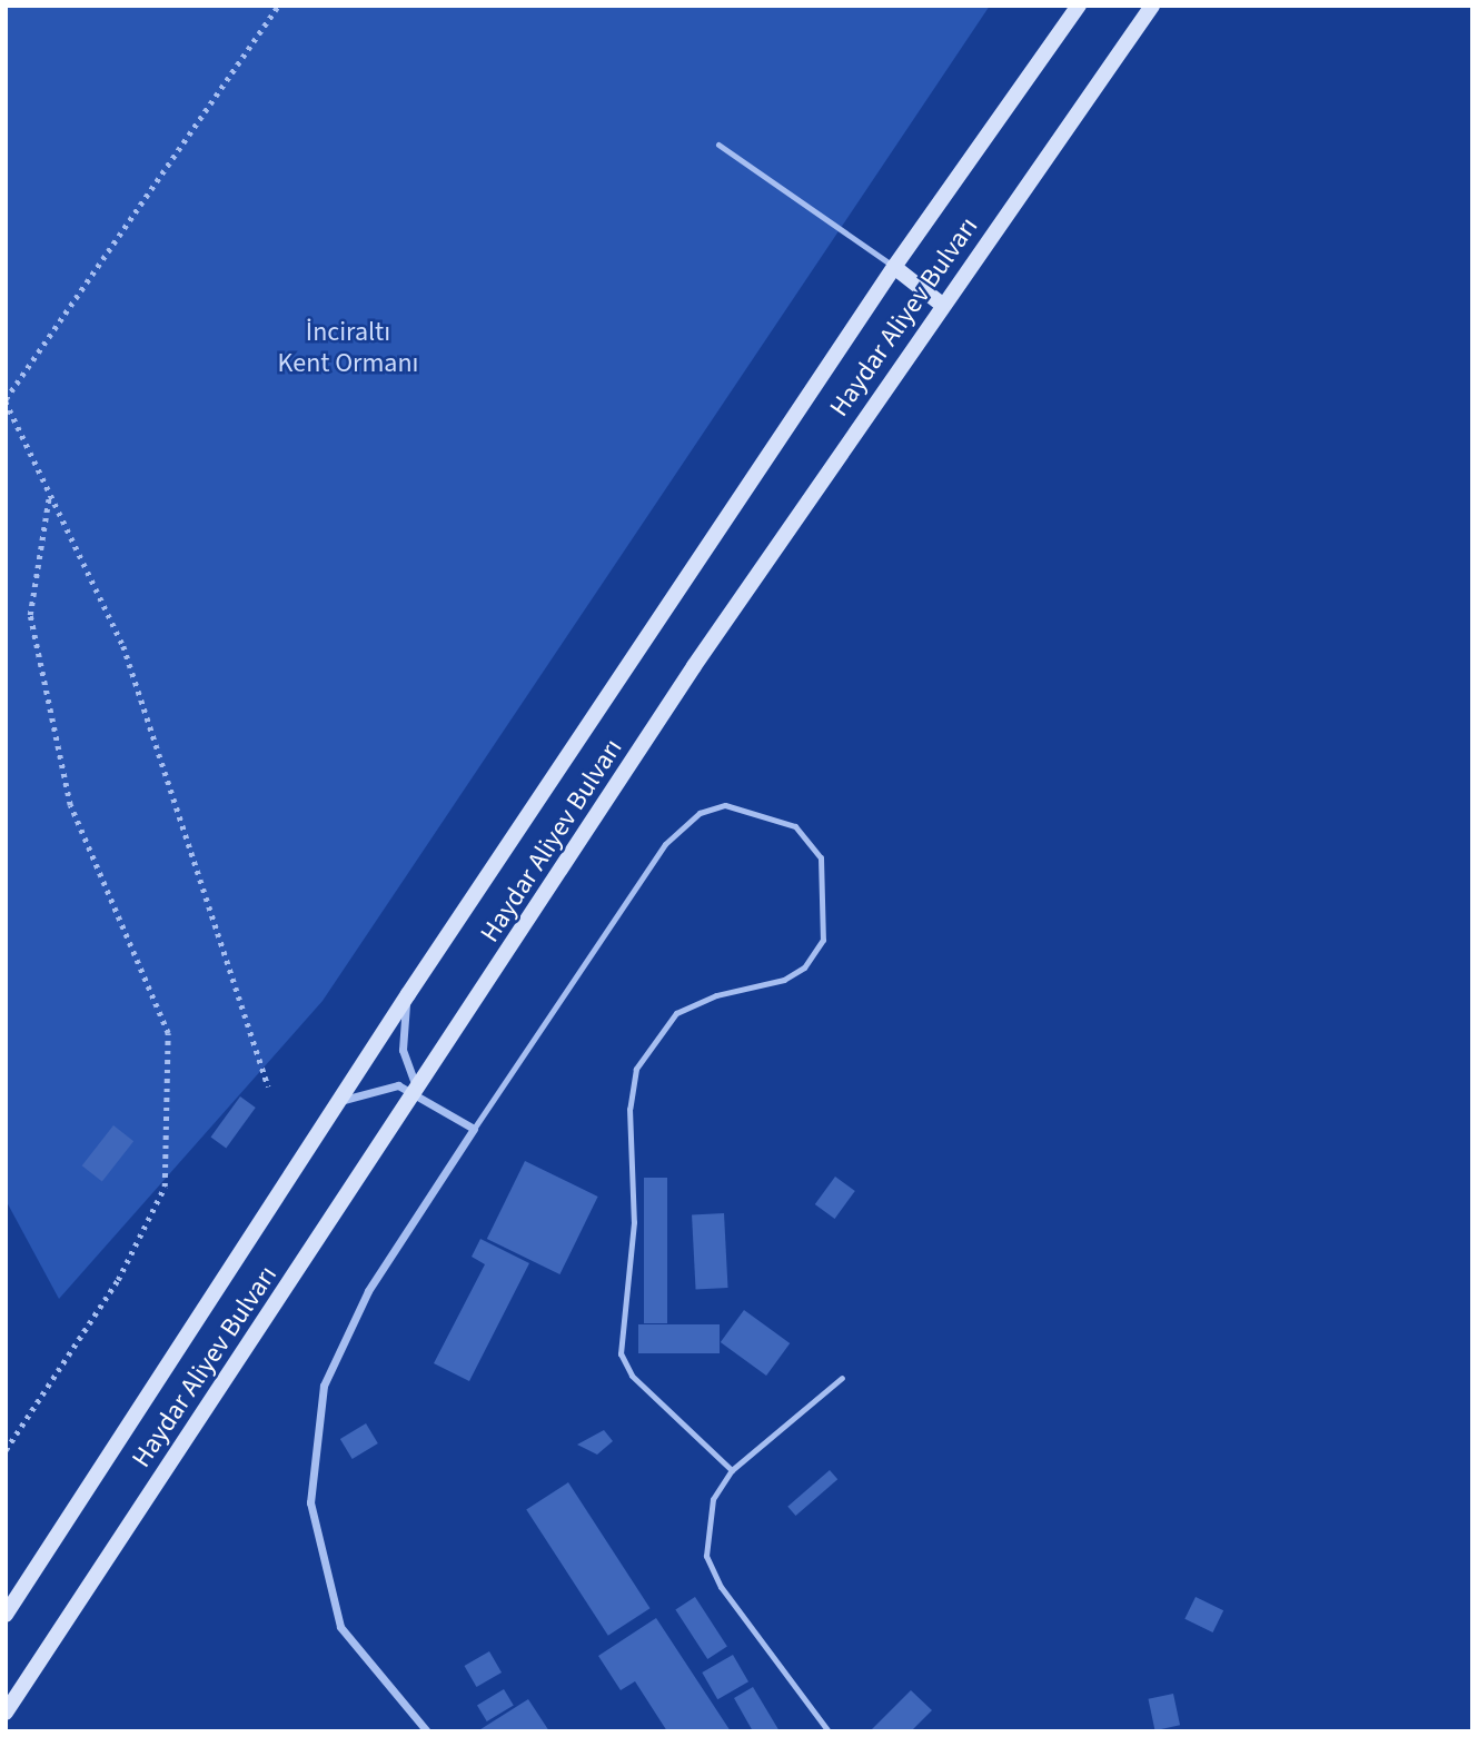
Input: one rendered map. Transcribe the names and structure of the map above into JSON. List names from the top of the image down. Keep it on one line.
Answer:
{"streets":{"main road":["Haydar Aliyev Bulvarı"]},"parks":["İnciraltı Kent Ormanı"]}
